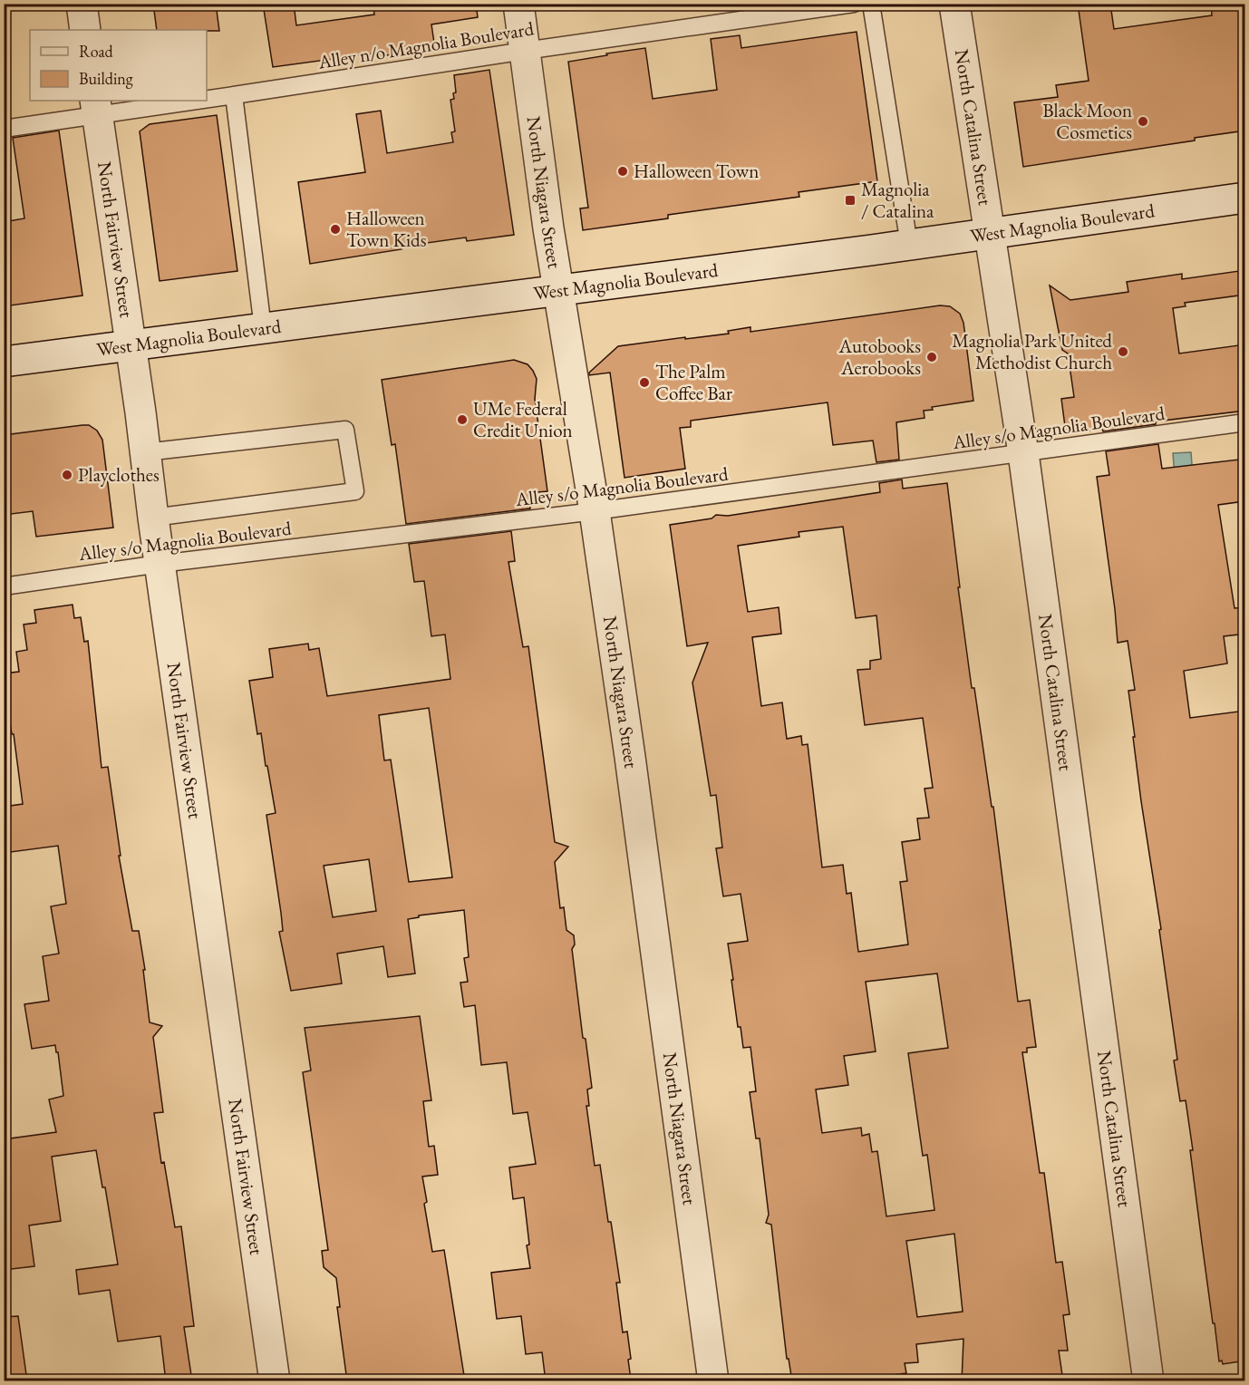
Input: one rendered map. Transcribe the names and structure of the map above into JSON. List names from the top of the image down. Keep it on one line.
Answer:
{"streets":{"street":["North Catalina Street","North Niagara Street","West Magnolia Boulevard","North Fairview Street"],"lane":["Alley n/o Magnolia Boulevard","Alley s/o Magnolia Boulevard"]},"crossings":[["Alley n/o Magnolia Boulevard","North Niagara Street"],["Alley n/o Magnolia Boulevard","North Fairview Street"],["North Catalina Street","West Magnolia Boulevard"],["North Catalina Street","Alley s/o Magnolia Boulevard"],["North Niagara Street","West Magnolia Boulevard"],["North Niagara Street","Alley s/o Magnolia Boulevard"],["West Magnolia Boulevard","North Fairview Street"],["North Fairview Street","Alley s/o Magnolia Boulevard"]],"places":{"other":["Black Moon Cosmetics","Halloween Town","Halloween Town Kids","Magnolia Park United Methodist Church","Autobooks Aerobooks","The Palm Coffee Bar","UMe Federal Credit Union","Playclothes"],"transit":["Magnolia / Catalina"]},"legend":["Road","Building"]}
